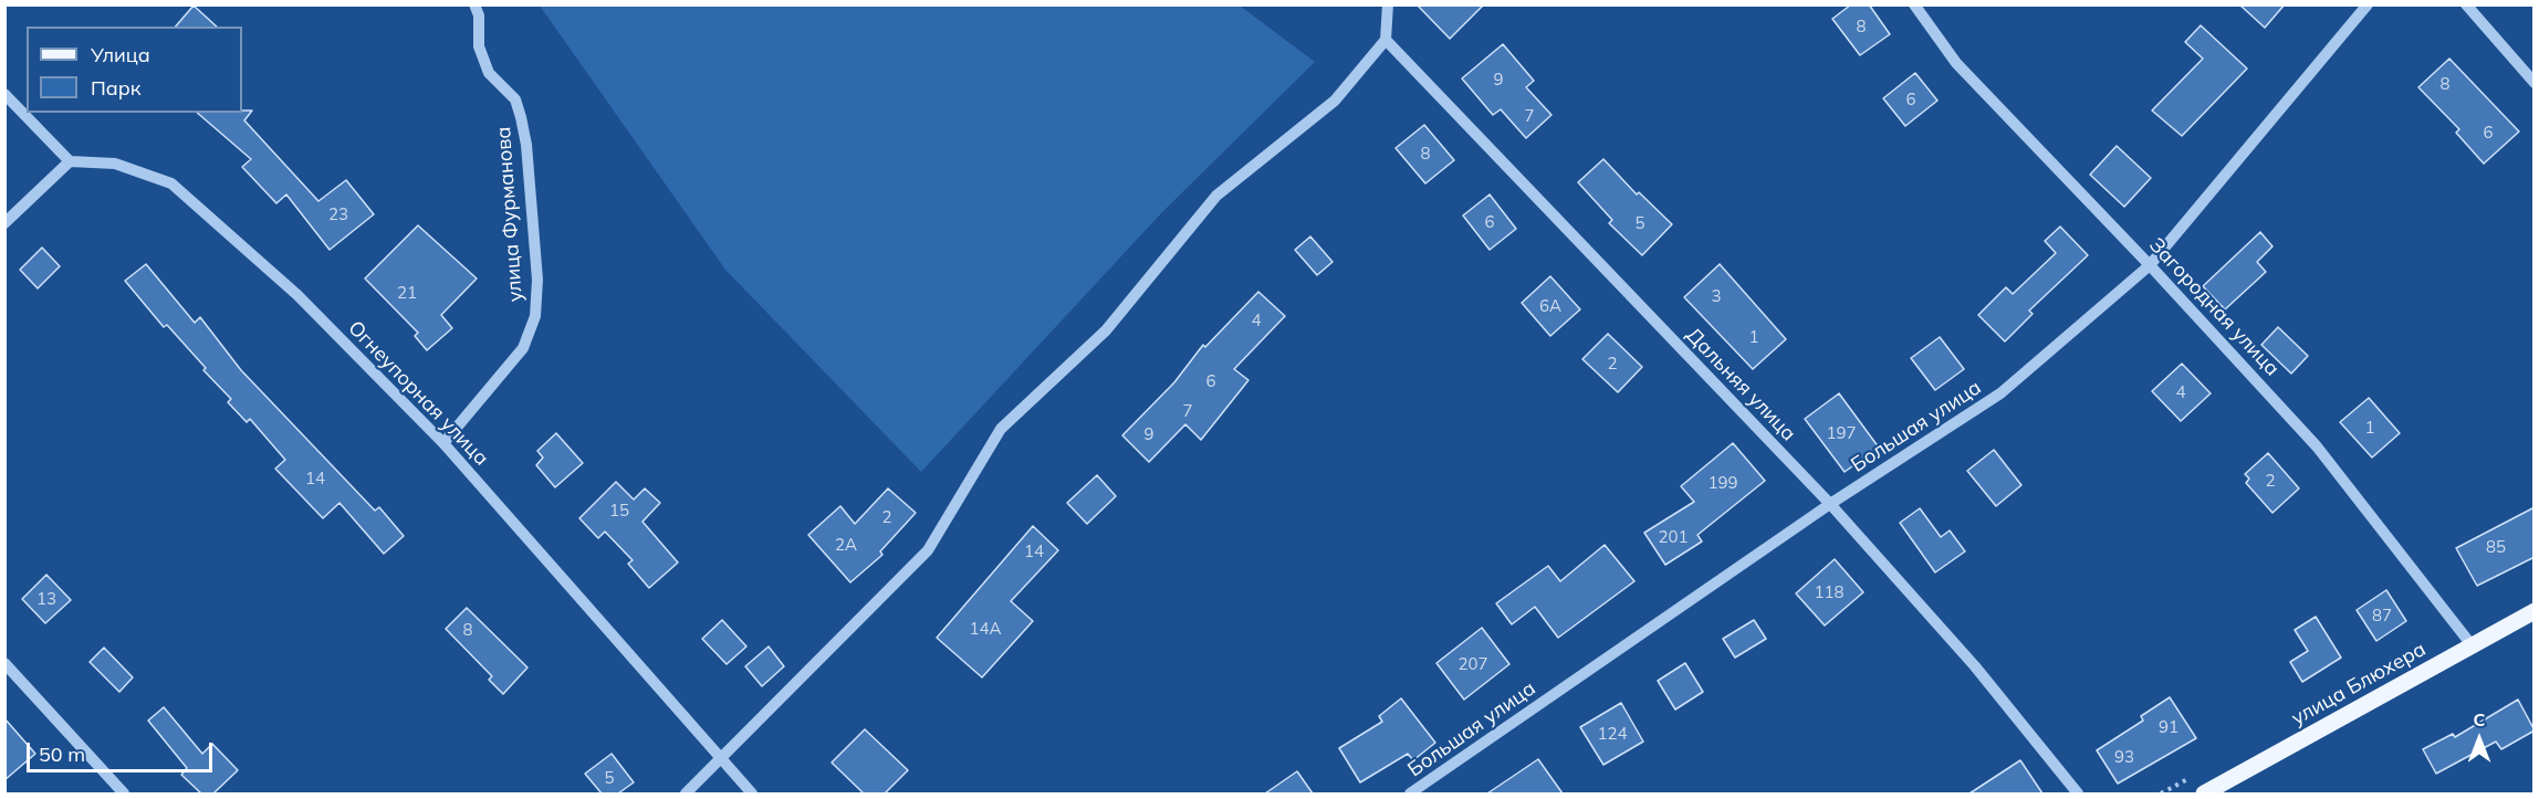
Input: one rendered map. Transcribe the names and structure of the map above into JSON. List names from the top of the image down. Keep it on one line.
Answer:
{"streets":{"main road":["улица Блюхера"],"street":["улица Фурманова","Загородная улица","Дальняя улица","Огнеупорная улица","Большая улица"]},"crossings":[["улица Фурманова","Огнеупорная улица"],["Загородная улица","Большая улица"],["Загородная улица","улица Блюхера"],["Дальняя улица","Большая улица"]],"house_numbers":["8","9","8","6","7","6","8","23","6","5","21","3","6А","4","1","2","6","4","7","1","197","9","14","2","199","15","2","201","2А","85","14","118","13","87","14А","8","207","91","124","93","5"],"legend":["Улица","Парк"],"scale_bar":"50 m","north":"top"}
